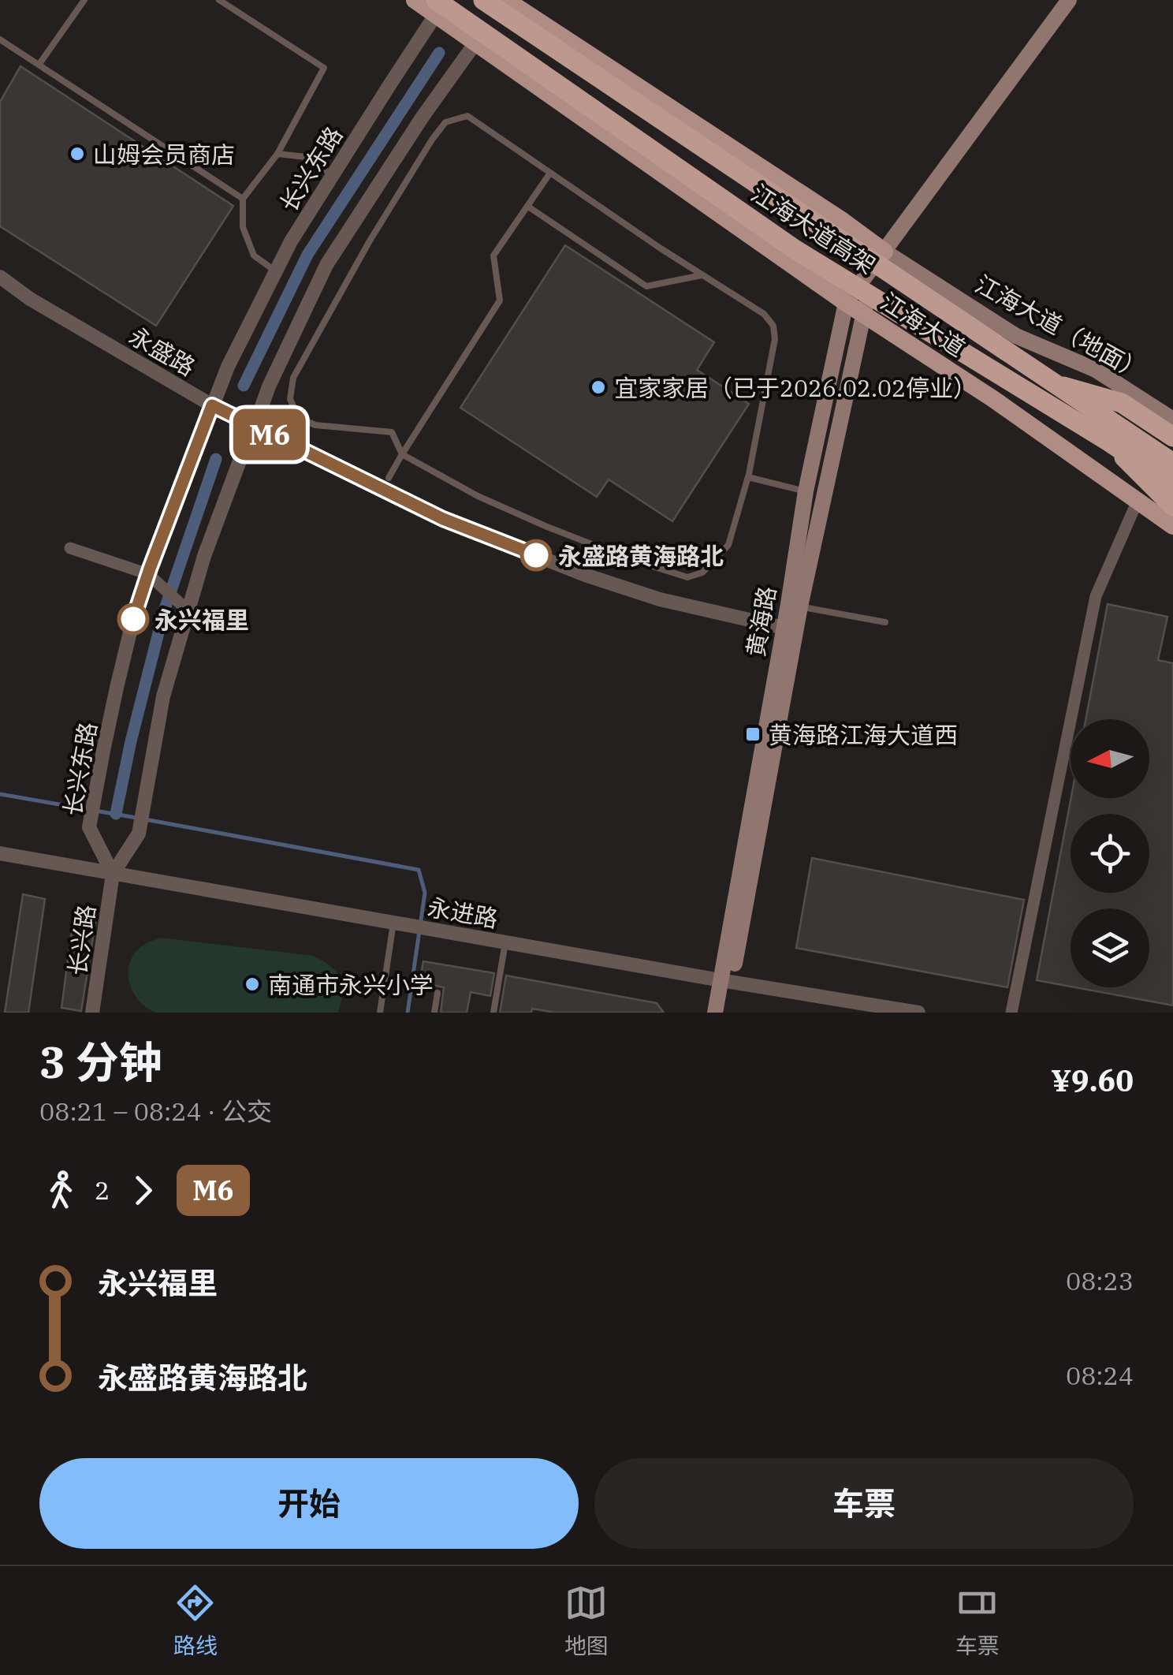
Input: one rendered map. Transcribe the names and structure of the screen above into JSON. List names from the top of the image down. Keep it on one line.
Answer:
{"streets":{"highway":["江海大道高架"],"main road":["江海大道","江海大道（地面）","黄海路"],"street":["长兴东路","永盛路","永进路","长兴路"]},"crossings":[["长兴东路","江海大道高架"],["长兴东路","江海大道"],["长兴东路","永盛路"],["长兴东路","永进路"],["长兴东路","长兴路"],["江海大道高架","江海大道"],["江海大道","江海大道（地面）"],["江海大道","黄海路"],["江海大道（地面）","黄海路"],["永盛路","黄海路"],["黄海路","永进路"],["永进路","长兴路"]],"places":{"other":["山姆会员商店","宜家家居（已于2026.02.02停业）","永盛路黄海路北","永兴福里","南通市永兴小学"],"transit":["黄海路江海大道西"]},"lines":["bus line M6"],"north":"left","page":{"on_map":"M6","heading":["3 分钟","08:21 – 08:24 · 公交","¥9.60"],"legs":["2","M6"],"list":[{"name":"永兴福里","value":"08:23"},{"name":"永盛路黄海路北","value":"08:24"}],"buttons":["开始","车票"],"tabs":["路线","地图","车票"]}}
